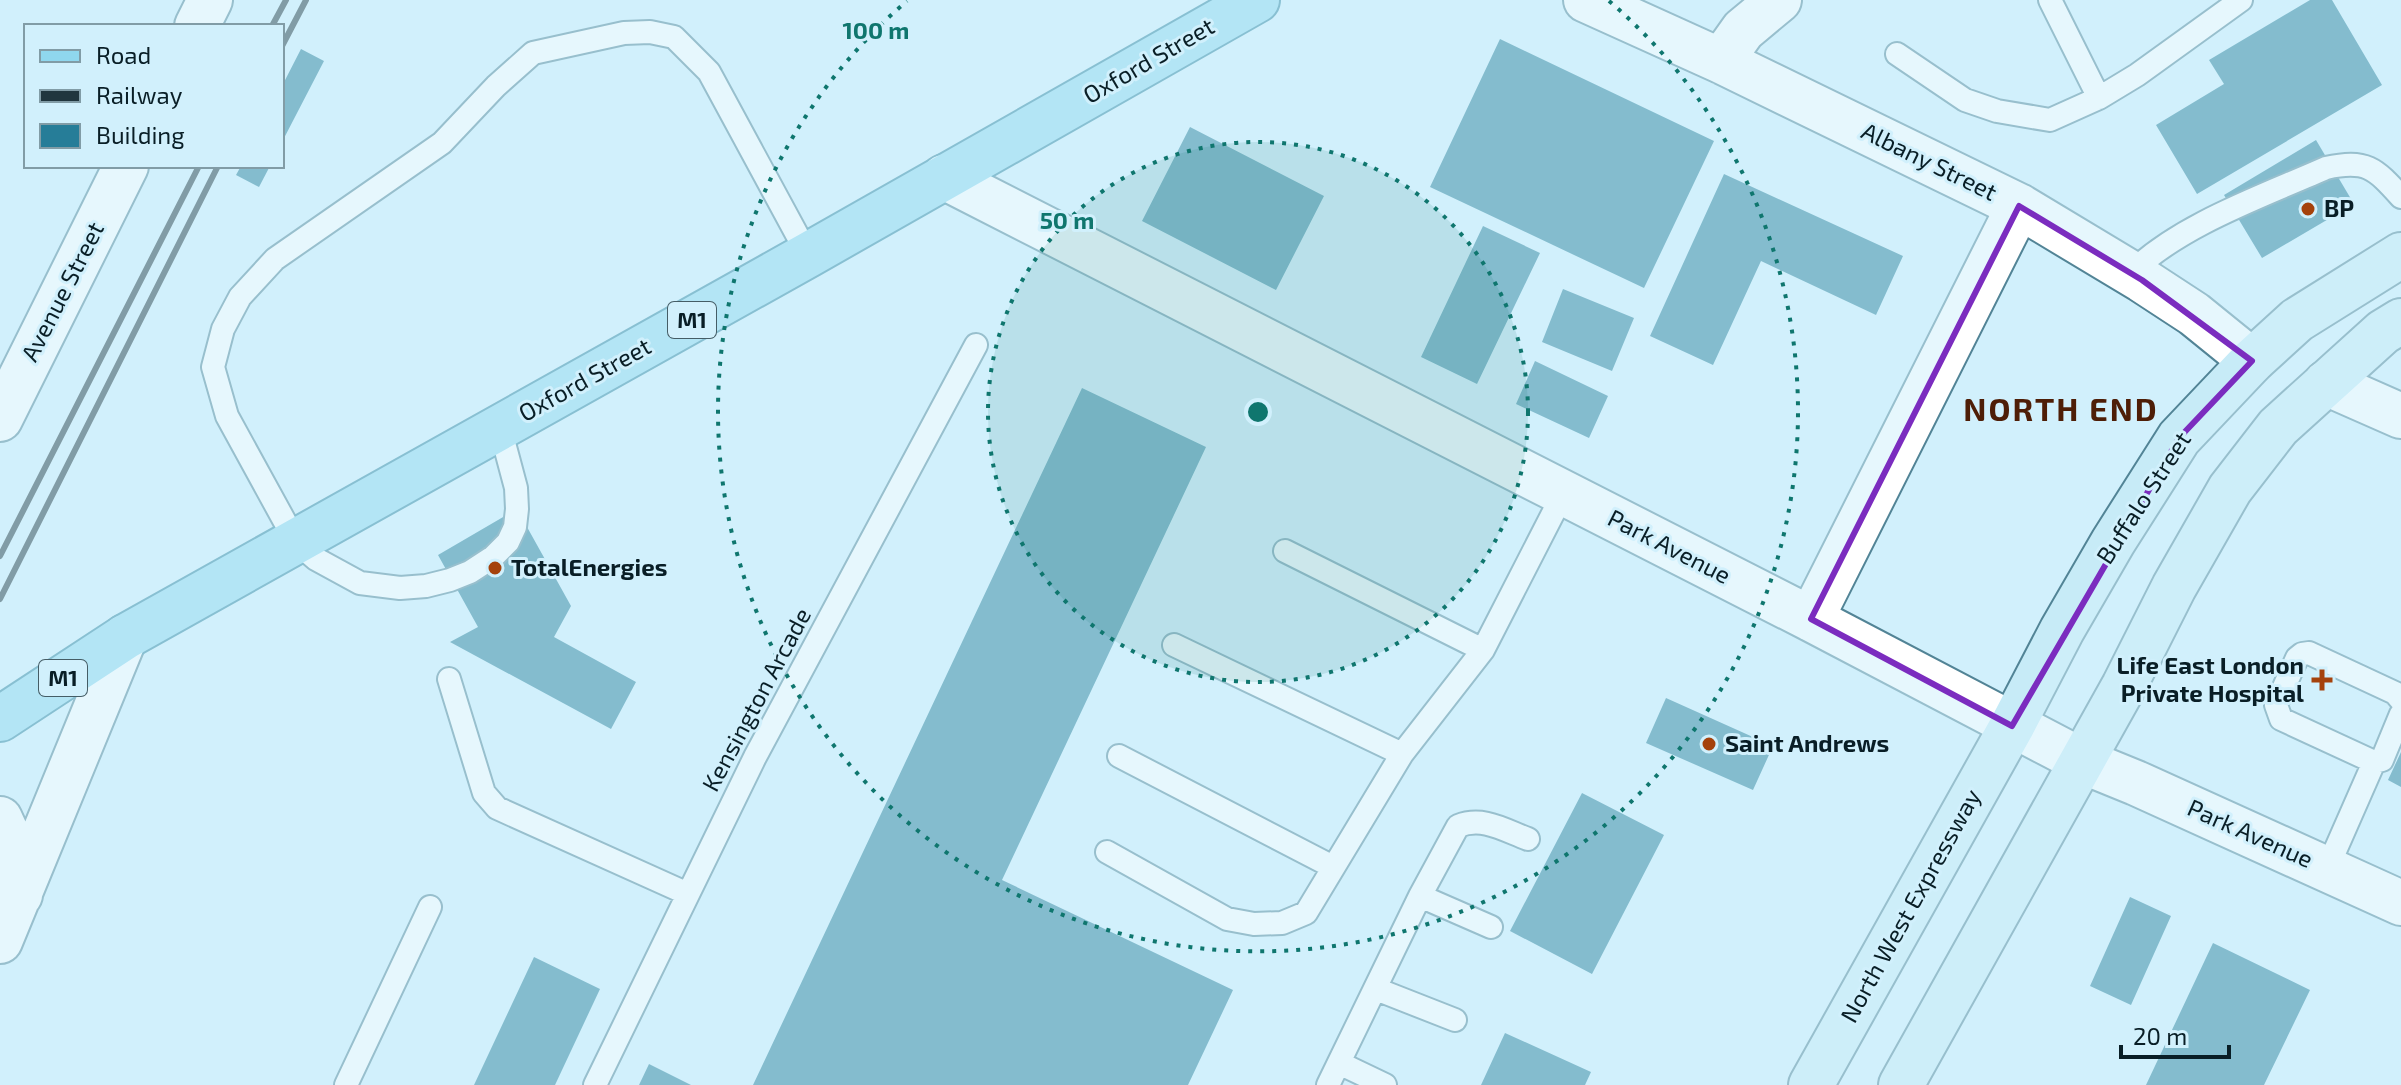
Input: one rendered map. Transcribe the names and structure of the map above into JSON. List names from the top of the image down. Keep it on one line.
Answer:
{"streets":{"main road":["Oxford Street","M1","Buffalo Street","North West Expressway"],"street":["Albany Street","Avenue Street","Park Avenue"],"lane":["Kensington Arcade"]},"crossings":[["Oxford Street","Park Avenue"],["Albany Street","Buffalo Street"],["Buffalo Street","Park Avenue"],["Buffalo Street","North West Expressway"],["Park Avenue","North West Expressway"]],"districts":["NORTH END"],"places":{"other":["BP","TotalEnergies","Saint Andrews"],"health":["Life East London Private Hospital"]},"legend":["Road","Railway","Building"],"scale_bar":"20 m","rings":["100 m","50 m"]}
